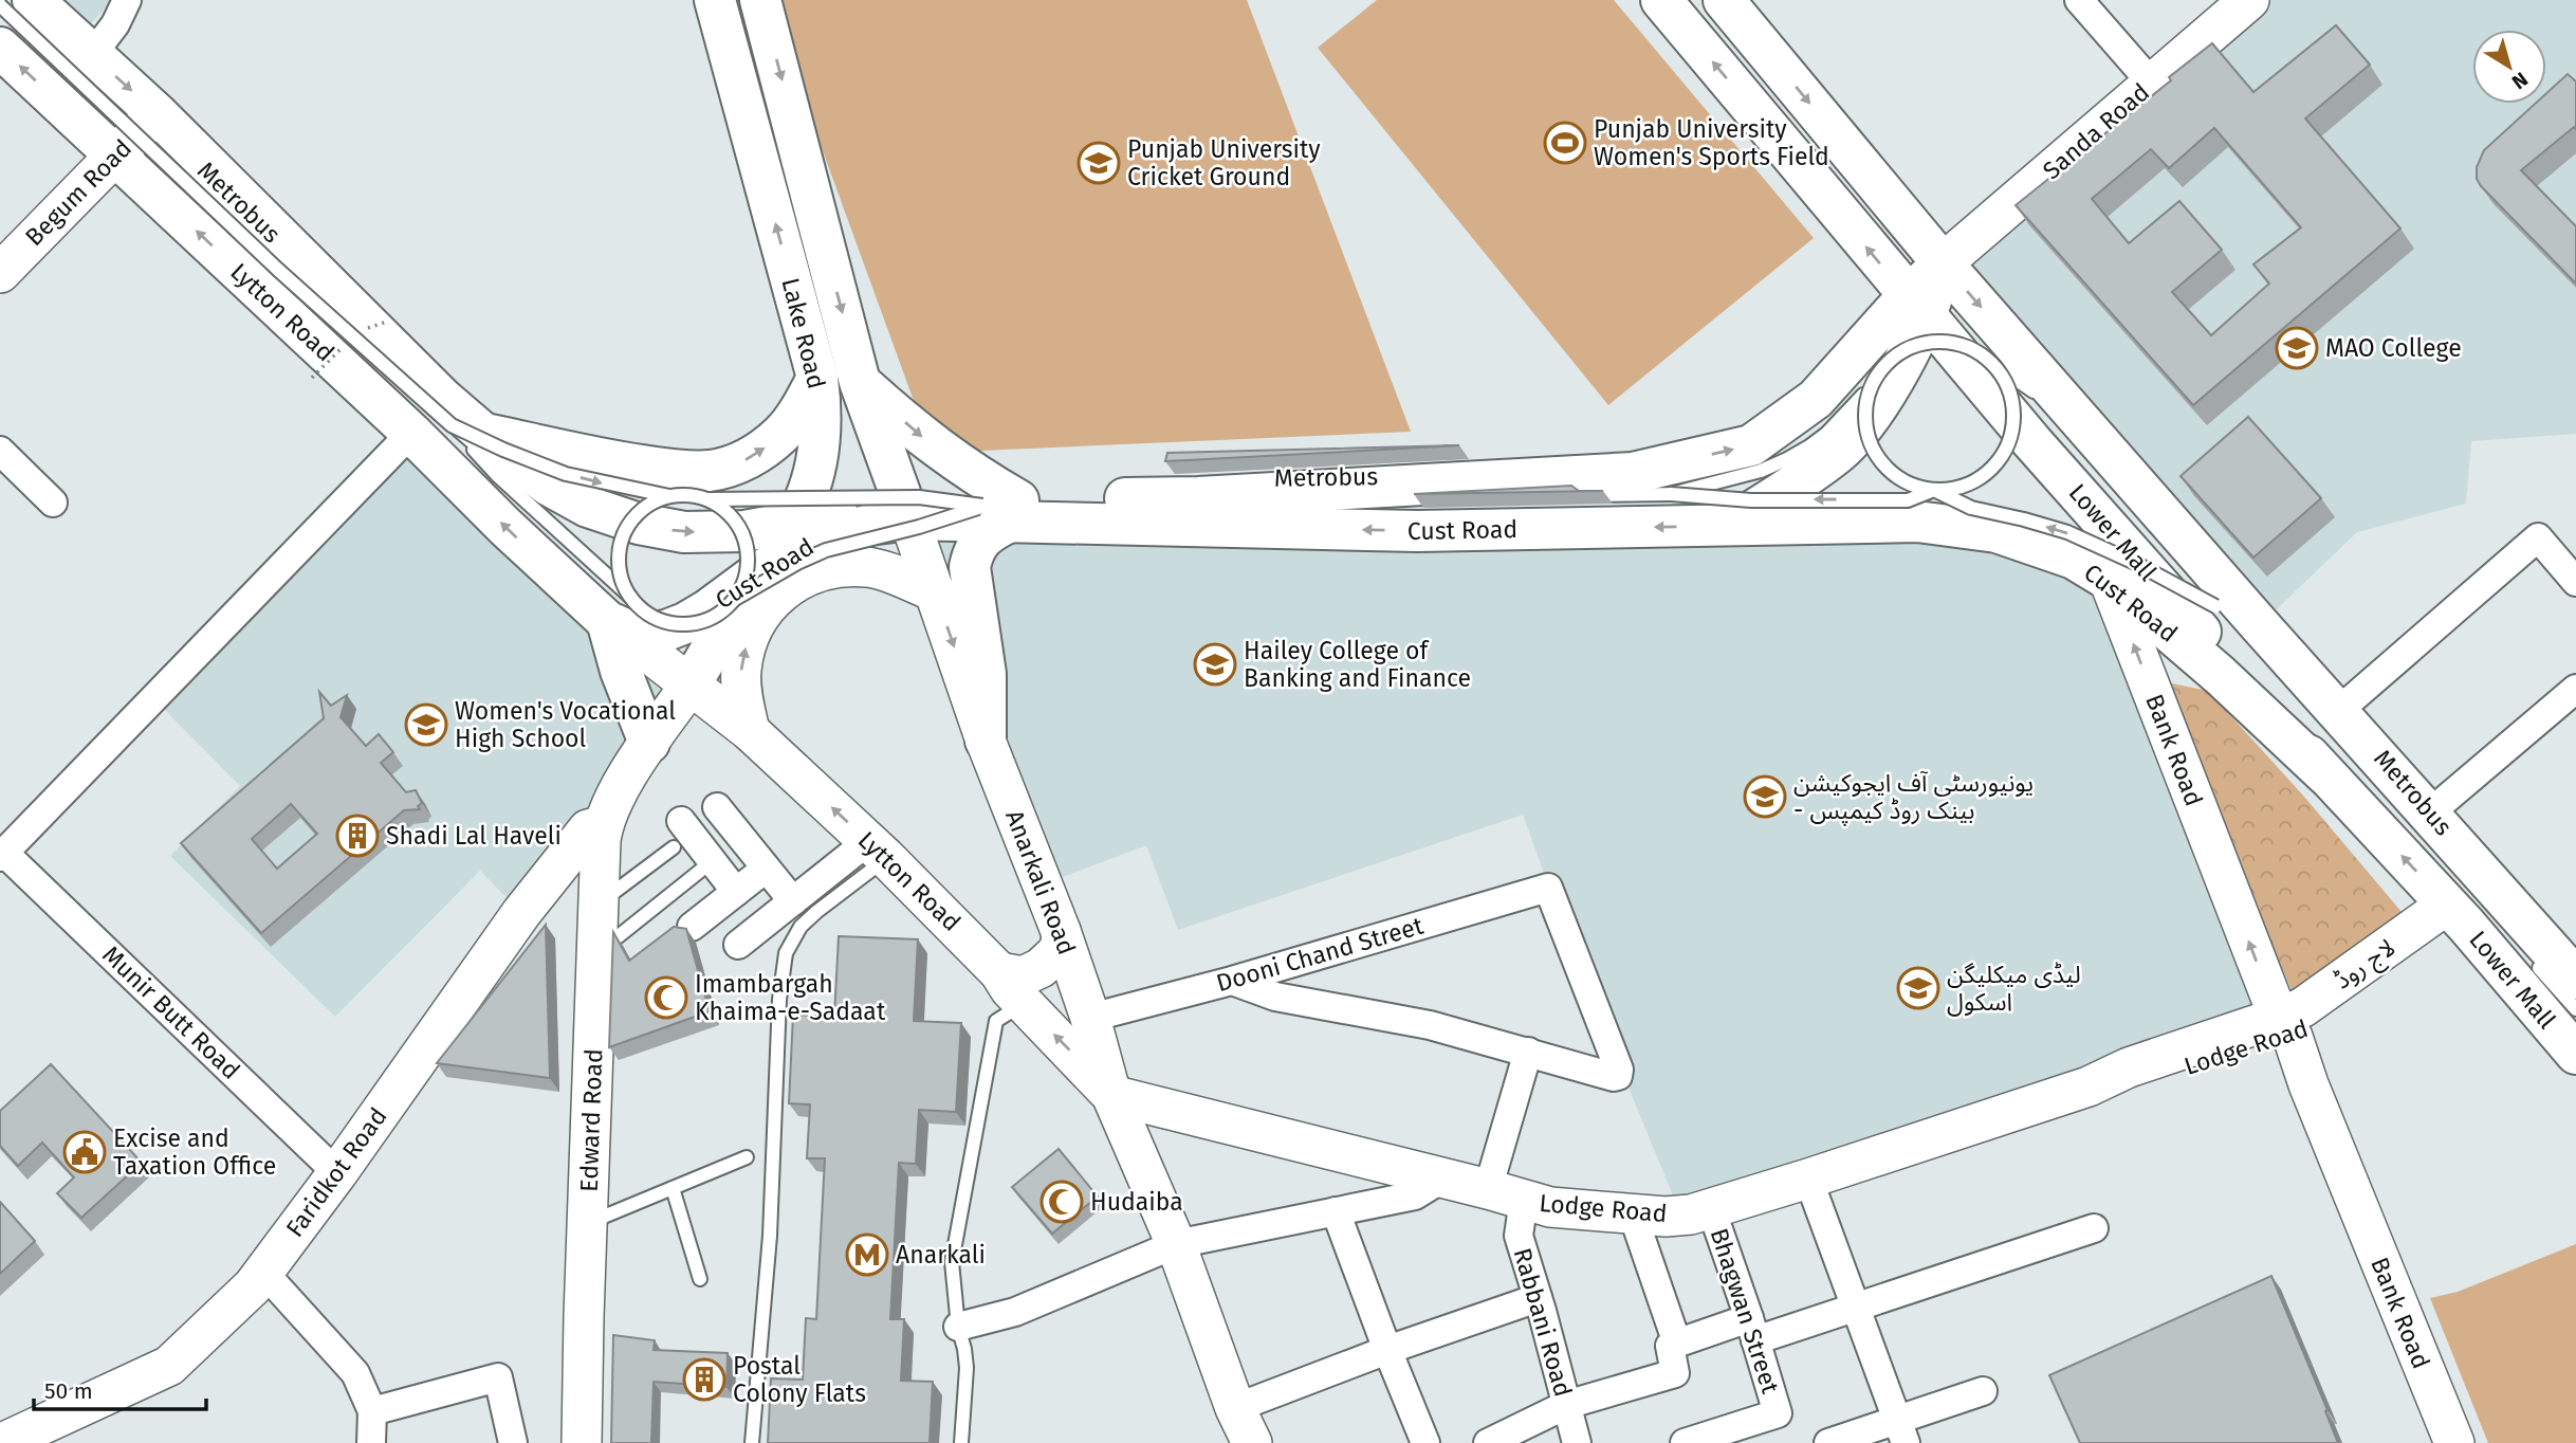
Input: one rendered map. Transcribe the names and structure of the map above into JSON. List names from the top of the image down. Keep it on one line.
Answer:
{"streets":{"main road":["Lytton Road","Lake Road","Cust Road","Lower Mall"],"street":["Sanda Road","Begum Road","Bank Road","Anarkali Road","Dooni Chand Street","Munir Butt Road","Lodge Road","Edward Road","Faridkot Road","Bhagwan Street","Rabbani Road"],"lane":["Metrobus"]},"crossings":[["Sanda Road","Lower Mall"],["Begum Road","Lytton Road"],["Metrobus","Lytton Road"],["Metrobus","Cust Road"],["Lytton Road","Lake Road"],["Lytton Road","Cust Road"],["Lytton Road","Anarkali Road"],["Lytton Road","Lodge Road"],["Lake Road","Cust Road"],["Cust Road","Lower Mall"],["Cust Road","Bank Road"],["Cust Road","Anarkali Road"],["Lower Mall","Bank Road"],["Lower Mall","Lodge Road"],["Bank Road","Lodge Road"],["Anarkali Road","Dooni Chand Street"],["Anarkali Road","Lodge Road"],["Dooni Chand Street","Rabbani Road"],["Munir Butt Road","Faridkot Road"],["Lodge Road","Bhagwan Street"],["Lodge Road","Rabbani Road"],["Edward Road","Faridkot Road"]],"places":{"sports":["Punjab University Women's Sports Field"],"school or university":["Punjab University Cricket Ground","MAO College","Hailey College of Banking and Finance","Women's Vocational High School","یونیورسٹی آف ایجوکیشن - بینک روڈ کیمپس","لیڈی میکلیگن اسکول"],"building":["Shadi Lal Haveli","Postal Colony Flats"],"mosque":["Imambargah Khaima-e-Sadaat","Hudaiba"],"public building":["Excise and Taxation Office"],"metro station":["Anarkali"]},"scale_bar":"50 m","north":"bottom right"}
